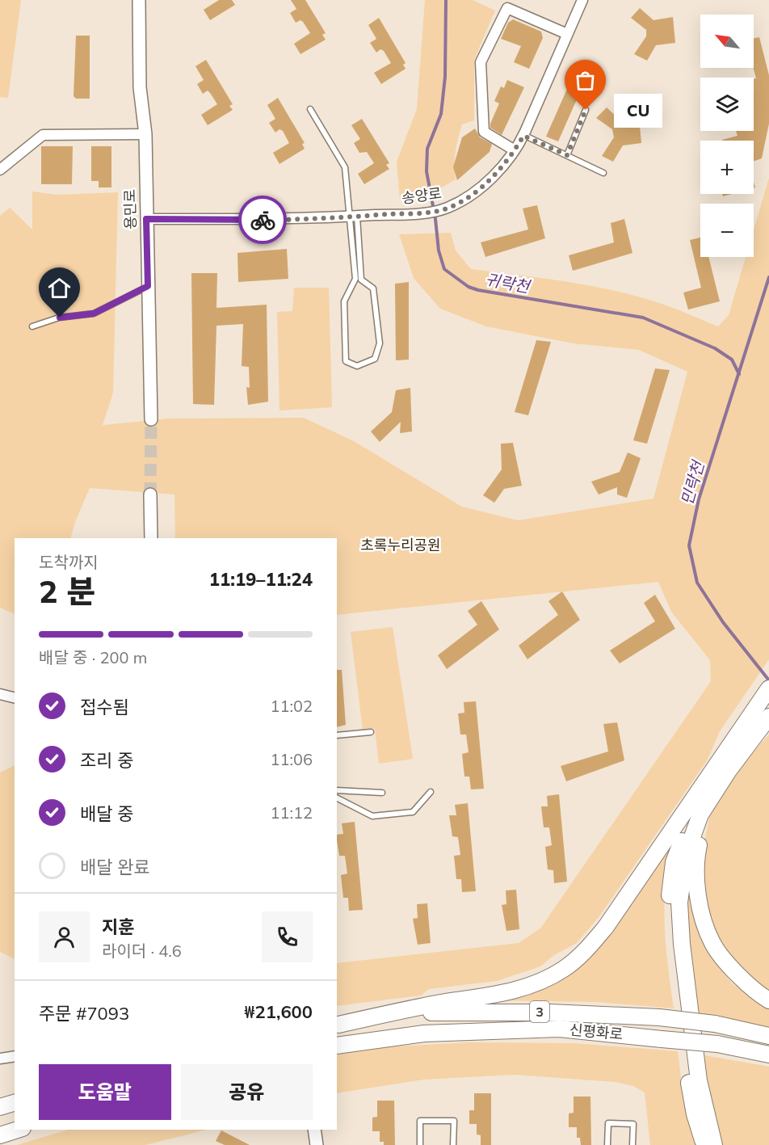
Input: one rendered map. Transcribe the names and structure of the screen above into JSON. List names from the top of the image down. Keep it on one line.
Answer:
{"streets":{"highway":["3","신평화로"],"street":["송양로","용민로"]},"crossings":[["송양로","용민로"]],"water":["귀락천","민락천"],"parks":["초록누리공원"],"places":["CU"],"north":"top left","page":{"map_buttons":["+","−"],"bubble":"CU","heading":["2 분","도착까지","11:19–11:24"],"panel":["지훈","라이더 · 4.6","주문 #7093","₩21,600"],"bar":"배달 중 · 200 m","list":[["접수됨","11:02"],["조리 중","11:06"],["배달 중","11:12"],"배달 완료"],"buttons":["도움말","공유"]}}
